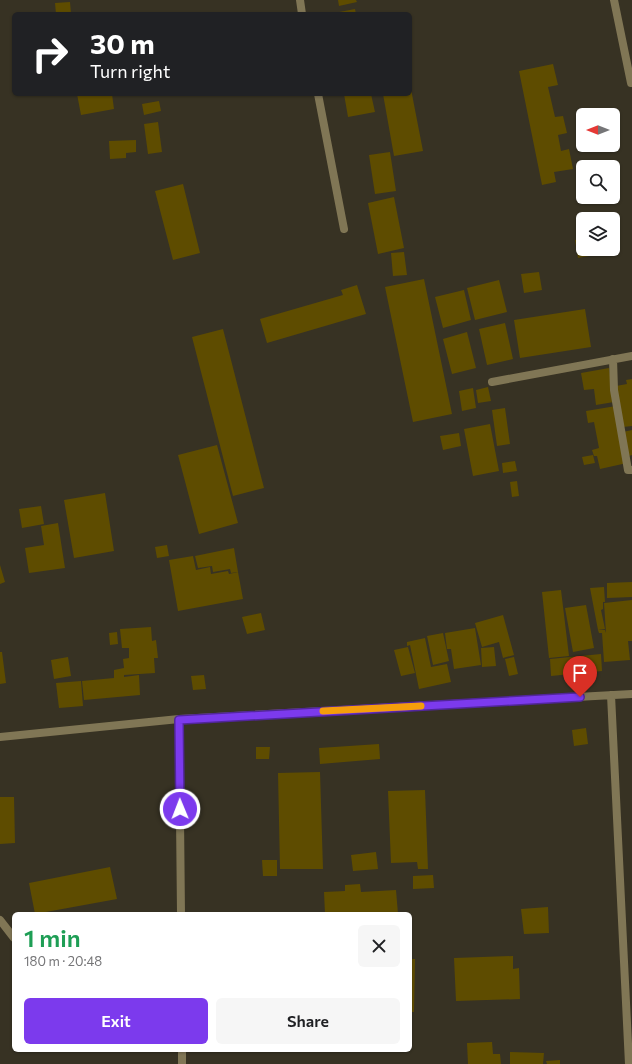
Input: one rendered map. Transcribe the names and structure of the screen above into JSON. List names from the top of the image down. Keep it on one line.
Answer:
{"north":"left","page":{"turn":["30 m","Turn right"],"heading":["1 min","180 m · 20:48"],"buttons":["Exit","Share"]}}
